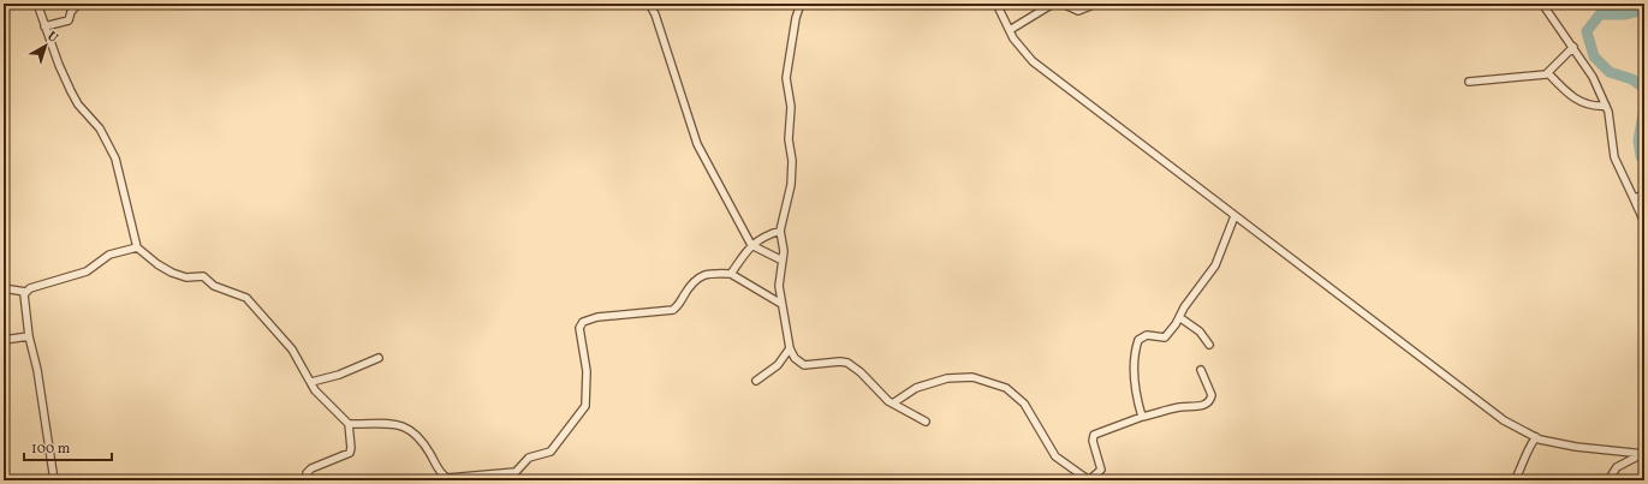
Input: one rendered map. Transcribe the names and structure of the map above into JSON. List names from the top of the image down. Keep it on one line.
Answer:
{"scale_bar":"100 m","north":"top right"}
